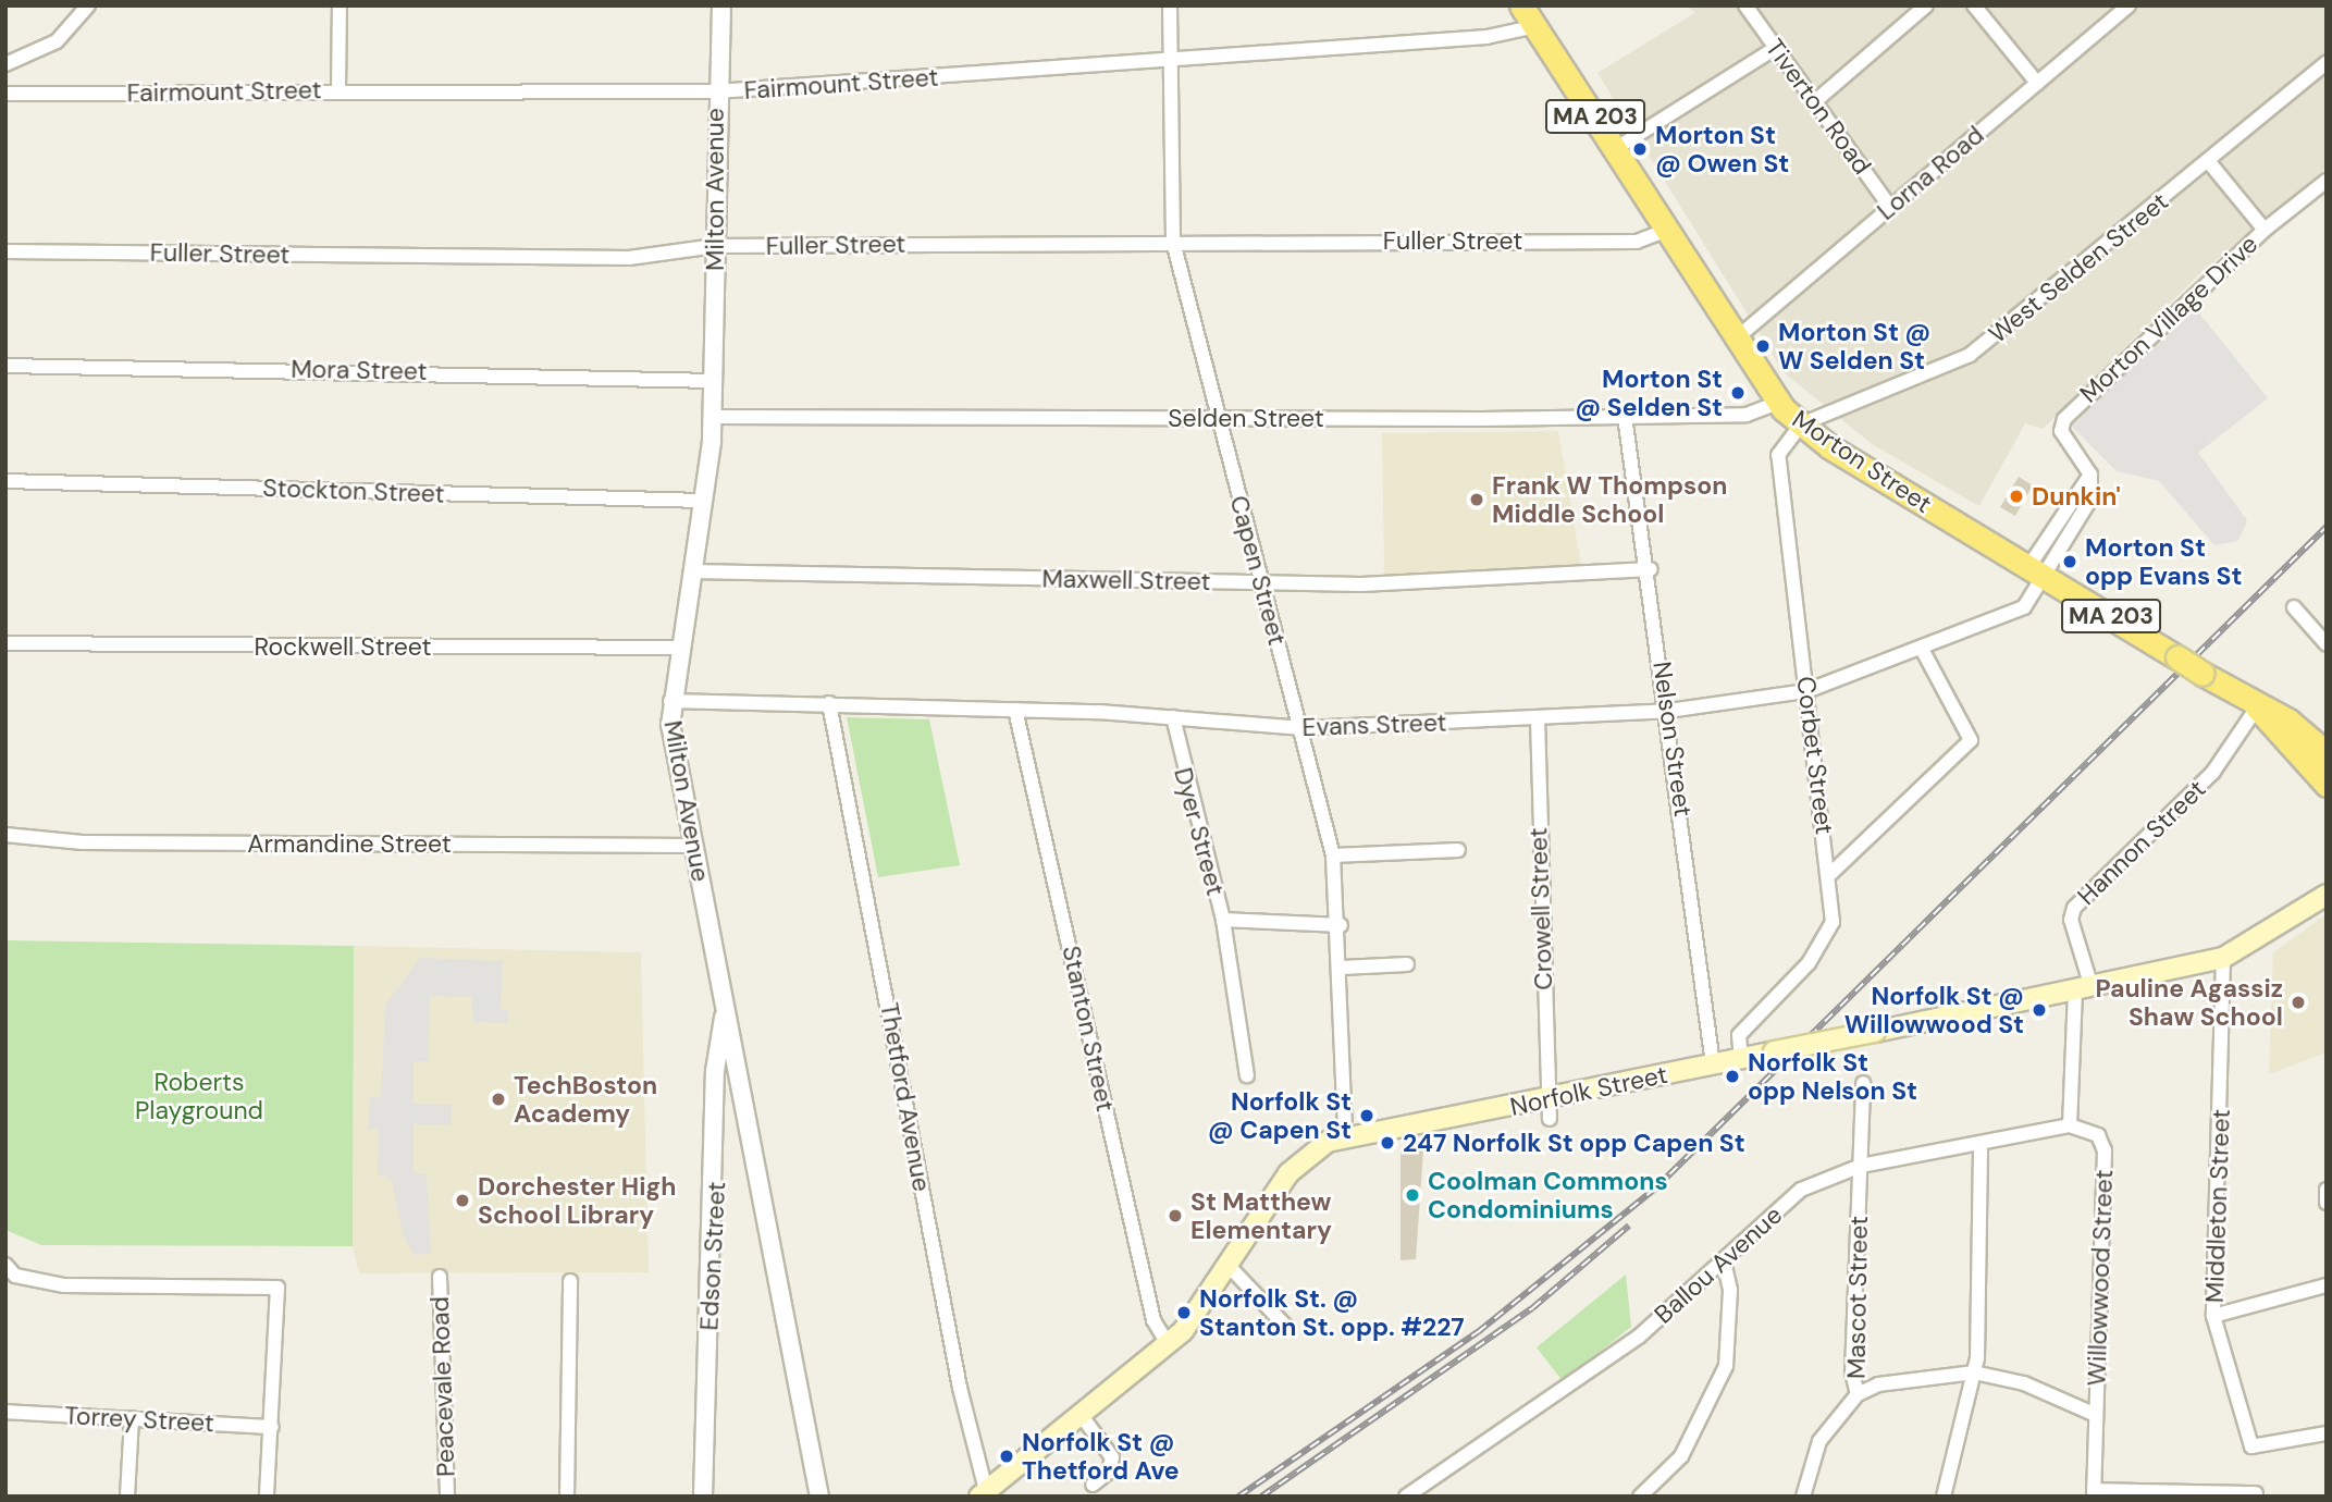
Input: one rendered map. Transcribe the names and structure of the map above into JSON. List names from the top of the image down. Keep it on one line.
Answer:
{"streets":{"highway":["MA 203","Morton Street"],"main road":["Norfolk Street"],"street":["Fairmount Street","Tiverton Road","Lorna Road","Milton Avenue","Fuller Street","West Selden Street","Morton Village Drive","Mora Street","Selden Street","Stockton Street","Capen Street","Maxwell Street","Rockwell Street","Evans Street","Nelson Street","Corbet Street","Dyer Street","Hannon Street","Armandine Street","Crowell Street","Stanton Street","Thetford Avenue","Middleton Street","Edson Street","Ballou Avenue","Willowwood Street","Mascot Street","Peacevale Road","Torrey Street"]},"crossings":[["Fairmount Street","Milton Avenue"],["Fairmount Street","Morton Street"],["Fairmount Street","Capen Street"],["Tiverton Road","Lorna Road"],["Lorna Road","Morton Street"],["Milton Avenue","Fuller Street"],["Milton Avenue","Mora Street"],["Milton Avenue","Selden Street"],["Milton Avenue","Stockton Street"],["Milton Avenue","Maxwell Street"],["Milton Avenue","Rockwell Street"],["Milton Avenue","Evans Street"],["Milton Avenue","Armandine Street"],["Milton Avenue","Edson Street"],["Fuller Street","Morton Street"],["Fuller Street","Capen Street"],["West Selden Street","Morton Street"],["West Selden Street","Corbet Street"],["Morton Village Drive","Morton Street"],["Morton Village Drive","Evans Street"],["Selden Street","Morton Street"],["Selden Street","Capen Street"],["Selden Street","Nelson Street"],["Morton Street","Evans Street"],["Morton Street","Corbet Street"],["Morton Street","Hannon Street"],["Capen Street","Maxwell Street"],["Capen Street","Evans Street"],["Capen Street","Dyer Street"],["Capen Street","Norfolk Street"],["Maxwell Street","Nelson Street"],["Evans Street","Nelson Street"],["Evans Street","Corbet Street"],["Evans Street","Dyer Street"],["Evans Street","Crowell Street"],["Evans Street","Stanton Street"],["Evans Street","Thetford Avenue"],["Nelson Street","Norfolk Street"],["Hannon Street","Norfolk Street"],["Crowell Street","Norfolk Street"],["Stanton Street","Norfolk Street"],["Norfolk Street","Thetford Avenue"],["Norfolk Street","Middleton Street"],["Ballou Avenue","Willowwood Street"],["Ballou Avenue","Mascot Street"]],"parks":["Roberts Playground"],"places":["Morton St @ Owen St","Morton St @ W Selden St","Morton St @ Selden St","Dunkin'","Frank W Thompson Middle School","Morton St opp Evans St","Pauline Agassiz Shaw School","Norfolk St @ Willowwood St","Norfolk St opp Nelson St","TechBoston Academy","Norfolk St @ Capen St","247 Norfolk St opp Capen St","Coolman Commons Condominiums","Dorchester High School Library","St Matthew Elementary","Norfolk St. @ Stanton St. opp. #227","Norfolk St @ Thetford Ave"]}
